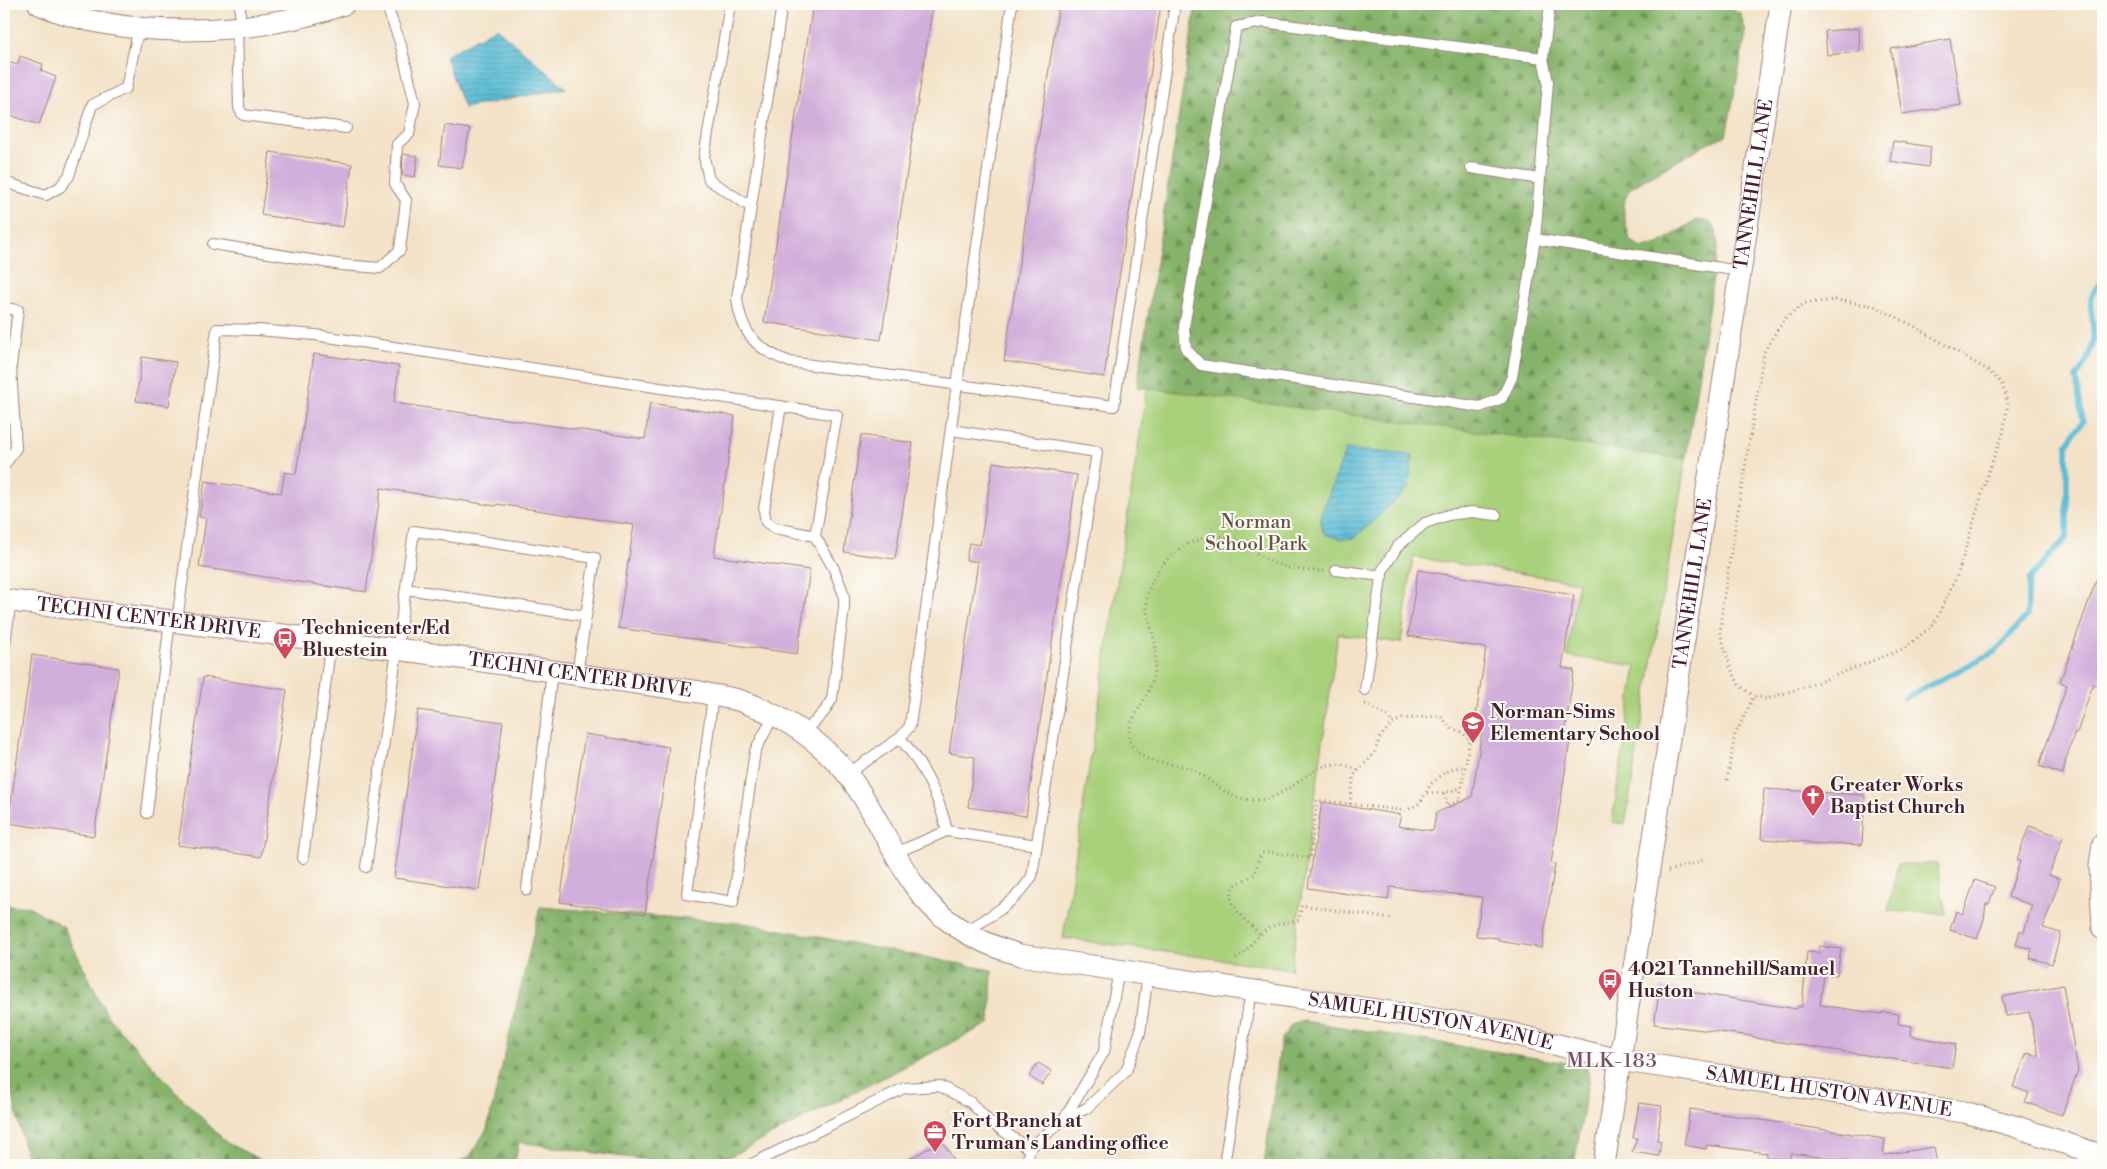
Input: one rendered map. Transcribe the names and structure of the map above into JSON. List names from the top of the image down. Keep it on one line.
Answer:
{"streets":{"street":["TANNEHILL LANE","TECHNI CENTER DRIVE","SAMUEL HUSTON AVENUE"]},"crossings":[["TANNEHILL LANE","SAMUEL HUSTON AVENUE"],["TECHNI CENTER DRIVE","SAMUEL HUSTON AVENUE"]],"districts":["MLK-183"],"parks":["Norman School Park"],"places":{"bus stop":["Technicenter/Ed Bluestein","4021 Tannehill/Samuel Huston"],"school or university":["Norman-Sims Elementary School"],"church":["Greater Works Baptist Church"],"office":["Fort Branch at Truman's Landing office"]}}
